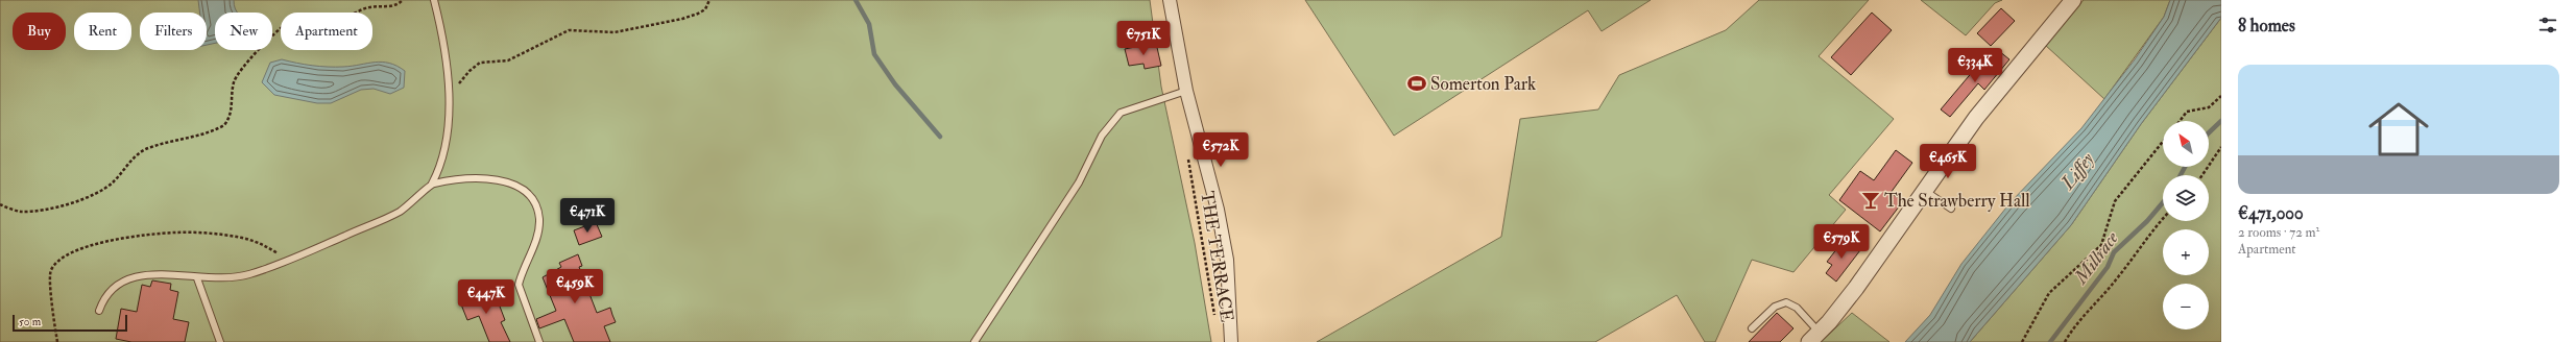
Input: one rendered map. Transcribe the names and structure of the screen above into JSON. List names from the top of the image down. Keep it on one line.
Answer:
{"streets":{"path":["THE TERRACE"]},"water":["Liffey","Millrace"],"places":{"sports":["Somerton Park"],"bar":["The Strawberry Hall"]},"scale_bar":"50 m","north":"top left","page":{"heading":"8 homes","chip":["Buy","Rent","Filters","New","Apartment"],"price":["€751K","€334K","€572K","€465K","€471K","€579K","€459K","€447K"],"list":[{"name":"€471,000","note":"2 rooms · 72 m² · Apartment"}],"map_buttons":["+","−"],"scale":"50 m"}}
